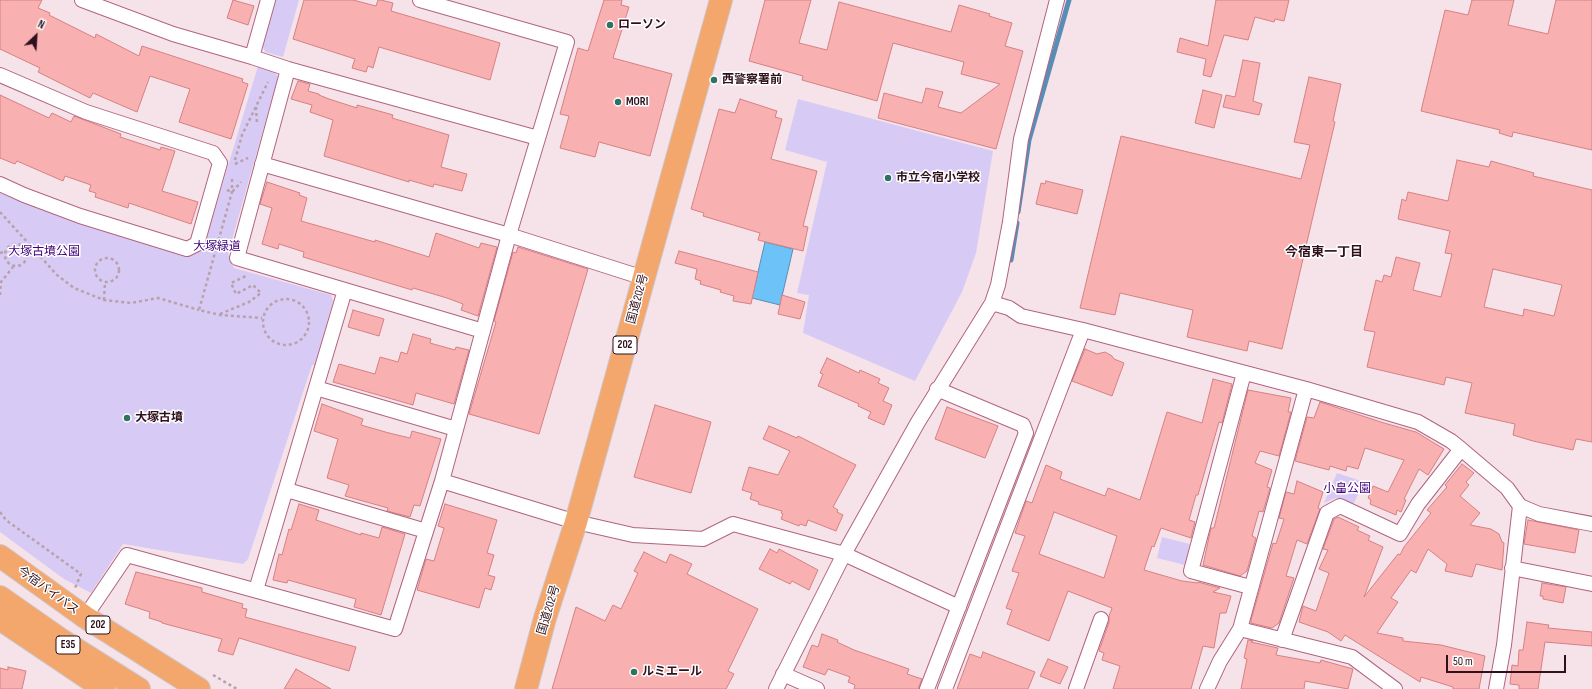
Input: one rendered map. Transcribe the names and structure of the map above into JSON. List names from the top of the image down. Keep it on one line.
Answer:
{"streets":{"highway":["国道202号","202","今宿バイパス","E35"]},"districts":["今宿東一丁目"],"parks":["大塚緑道","大塚古墳公園","小畠公園"],"places":["ローソン","西警察署前","MORI","市立今宿小学校","大塚古墳","ルミエール"],"scale_bar":"50 m","north":"top right"}
